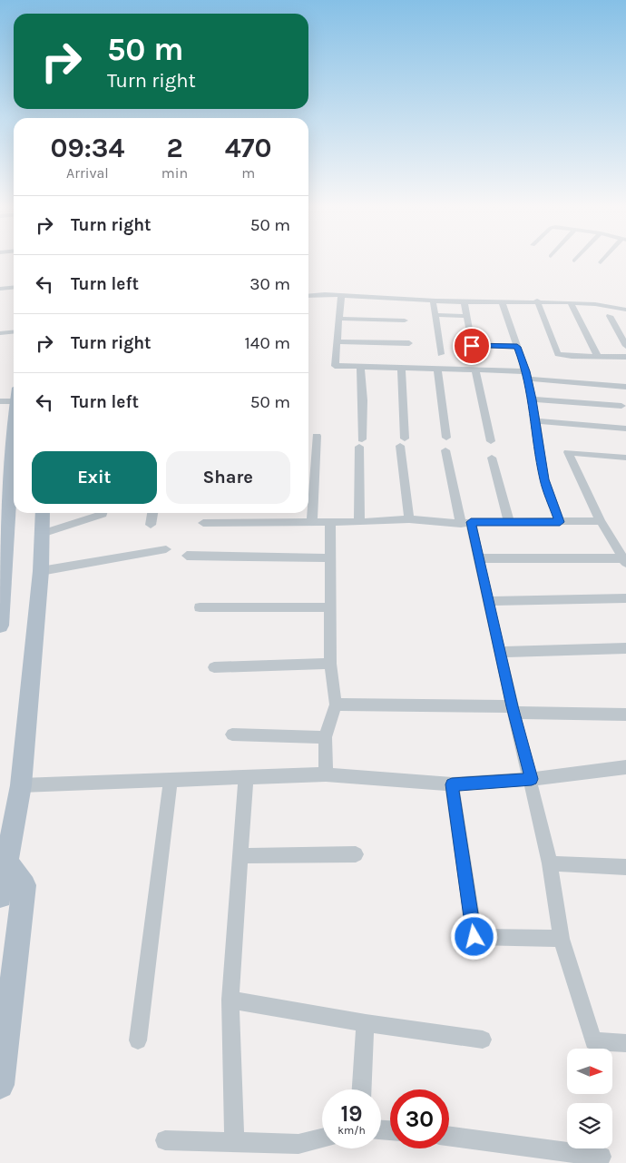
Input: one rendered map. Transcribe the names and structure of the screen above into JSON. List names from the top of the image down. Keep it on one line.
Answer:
{"north":"right","page":{"turn":["50 m","Turn right"],"eta":["09:34","Arrival","2","min","470","m"],"list":[{"name":"Turn right","value":"50 m"},{"name":"Turn left","value":"30 m"},{"name":"Turn right","value":"140 m"},{"name":"Turn left","value":"50 m"}],"buttons":["Exit","Share"],"speed":"19 km/h","limit":"30"}}
